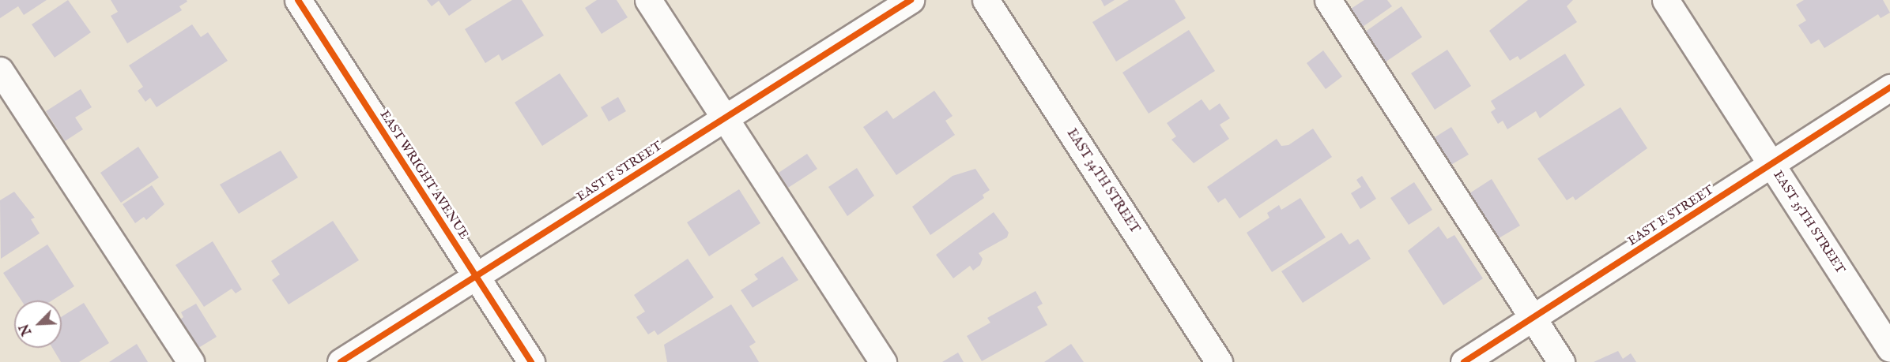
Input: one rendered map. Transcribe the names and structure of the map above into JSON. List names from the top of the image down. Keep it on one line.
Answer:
{"streets":{"street":["EAST F STREET","EAST WRIGHT AVENUE","EAST 34TH STREET","EAST E STREET","EAST 35TH STREET"]},"crossings":[["EAST F STREET","EAST WRIGHT AVENUE"],["EAST E STREET","EAST 35TH STREET"]],"north":"bottom left"}
